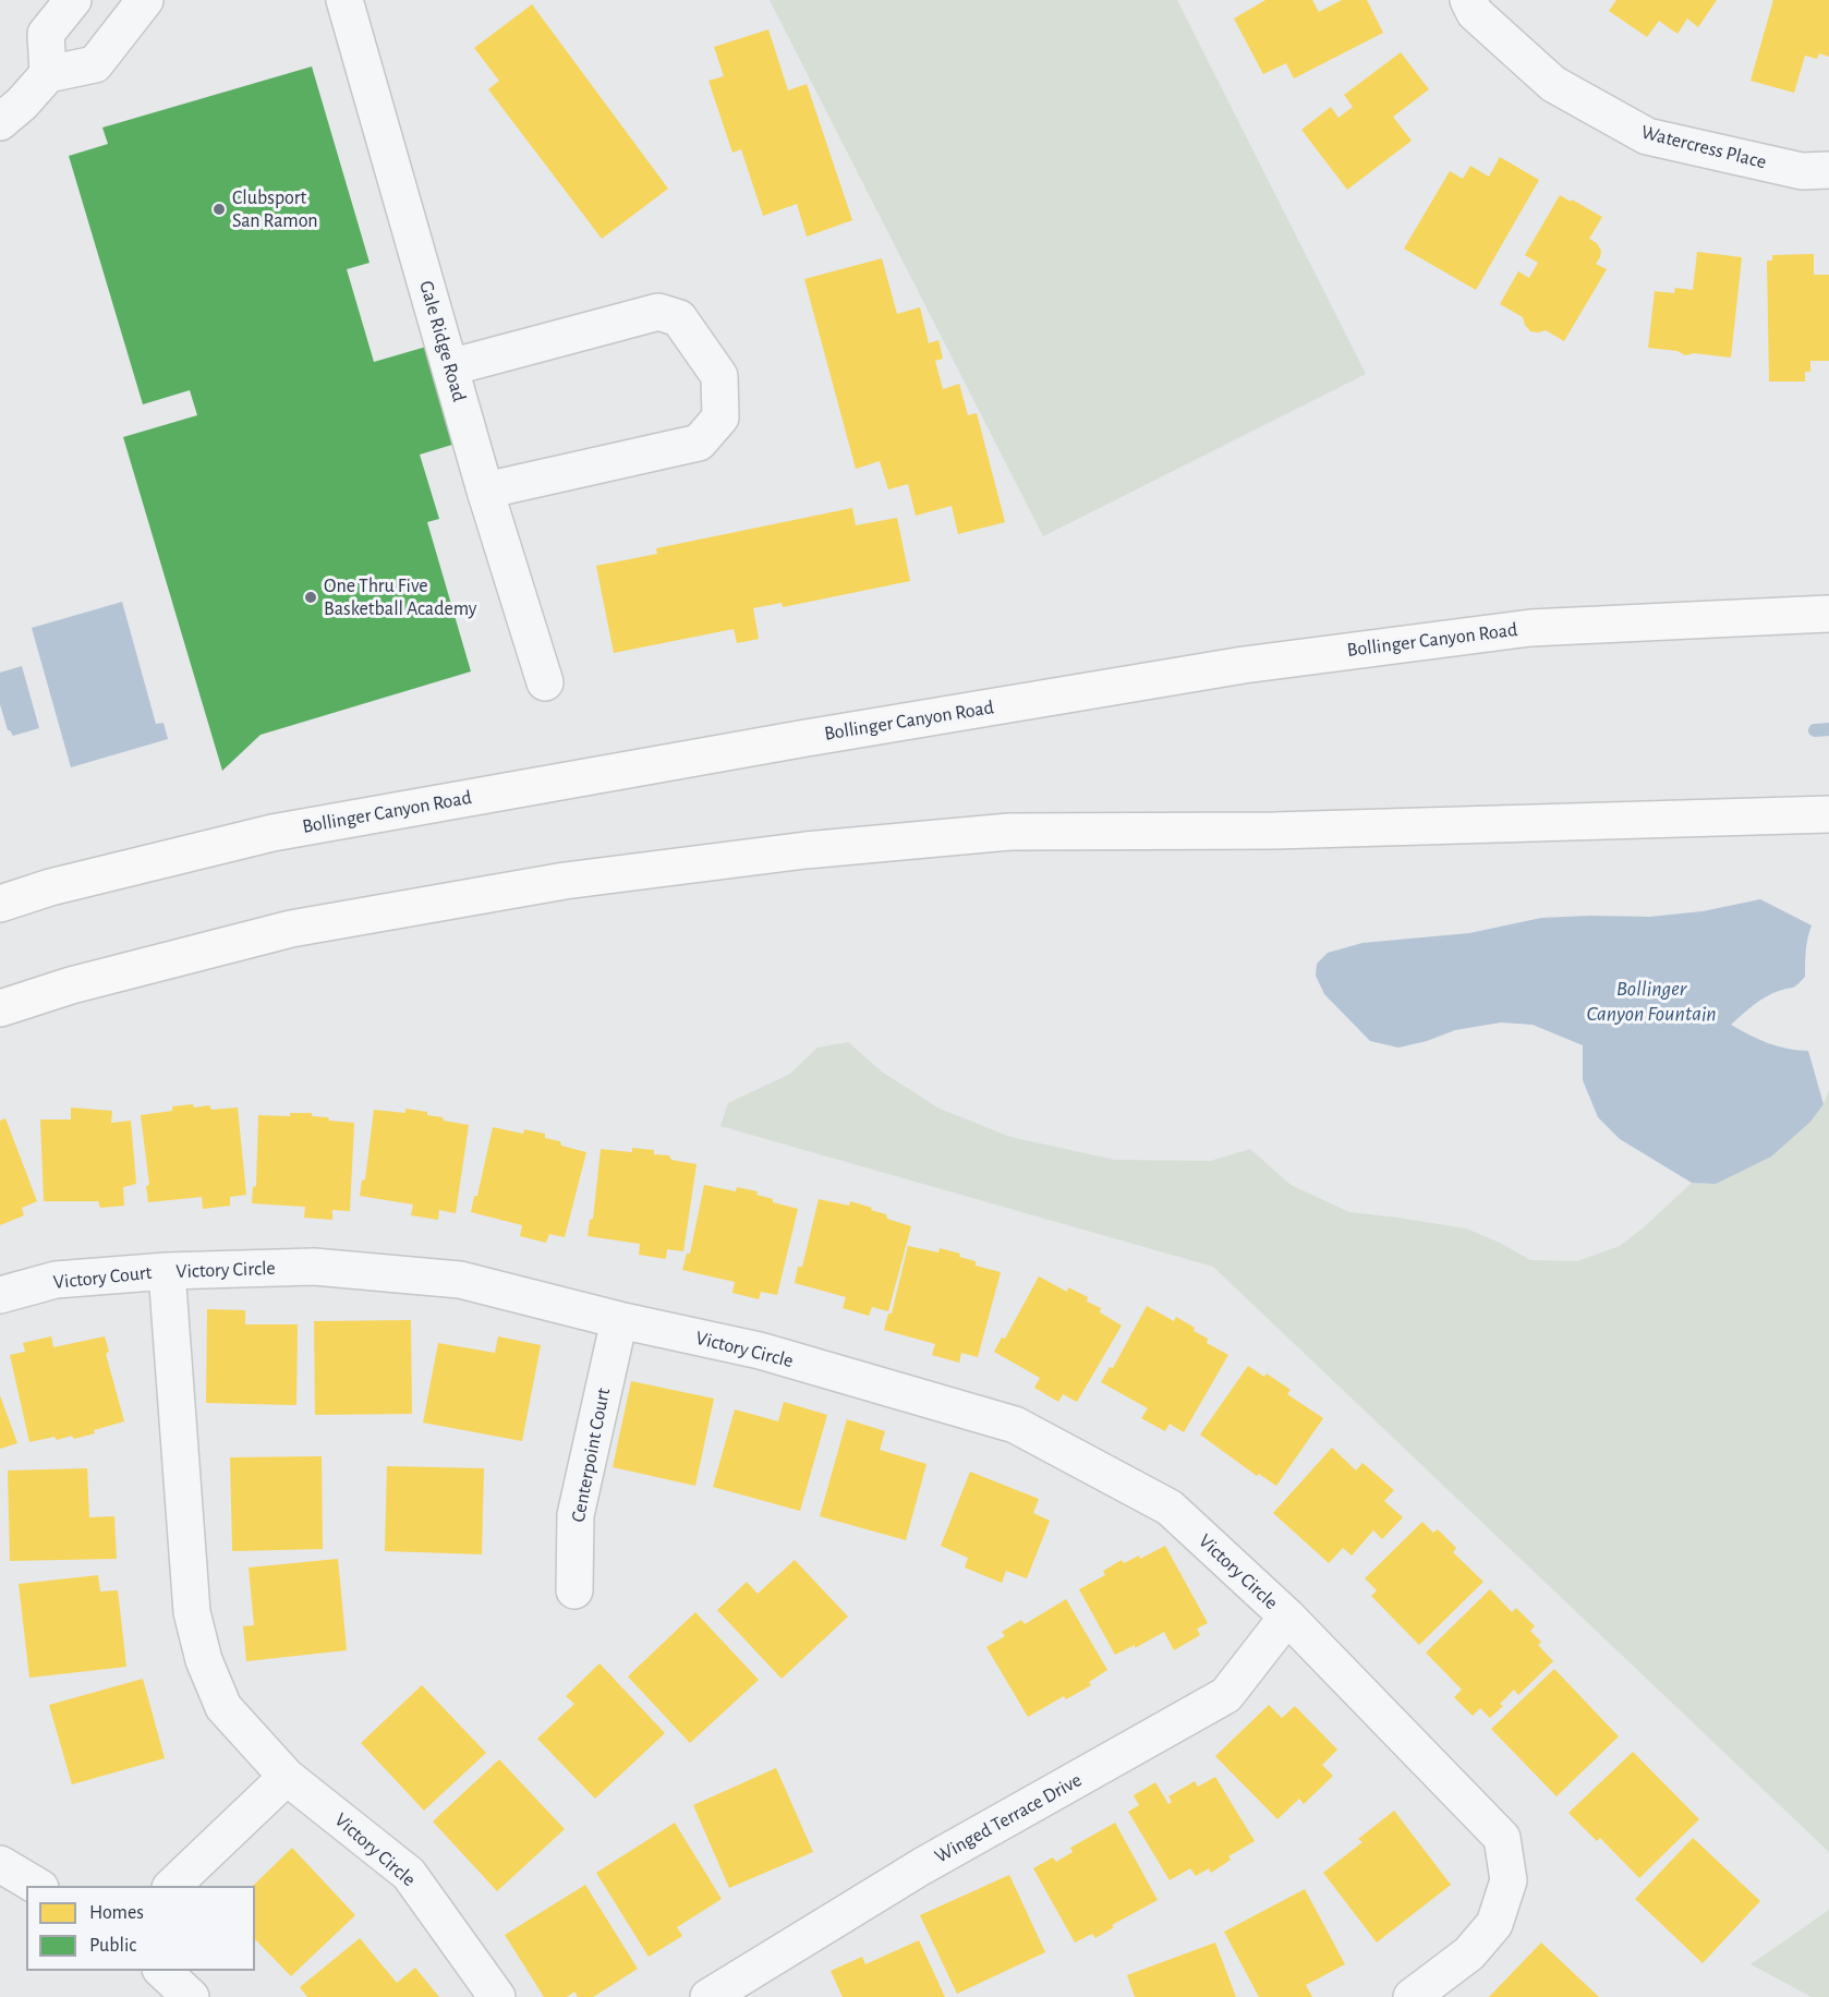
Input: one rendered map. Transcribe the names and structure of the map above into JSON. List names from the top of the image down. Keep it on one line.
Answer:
{"streets":{"main road":["Bollinger Canyon Road"],"street":["Watercress Place","Gale Ridge Road","Victory Circle","Victory Court","Centerpoint Court","Winged Terrace Drive"]},"crossings":[["Victory Circle","Victory Court"],["Victory Circle","Centerpoint Court"],["Victory Circle","Winged Terrace Drive"]],"water":["Bollinger Canyon Fountain"],"places":["Clubsport San Ramon","One Thru Five Basketball Academy"],"legend":["Homes","Public"]}
